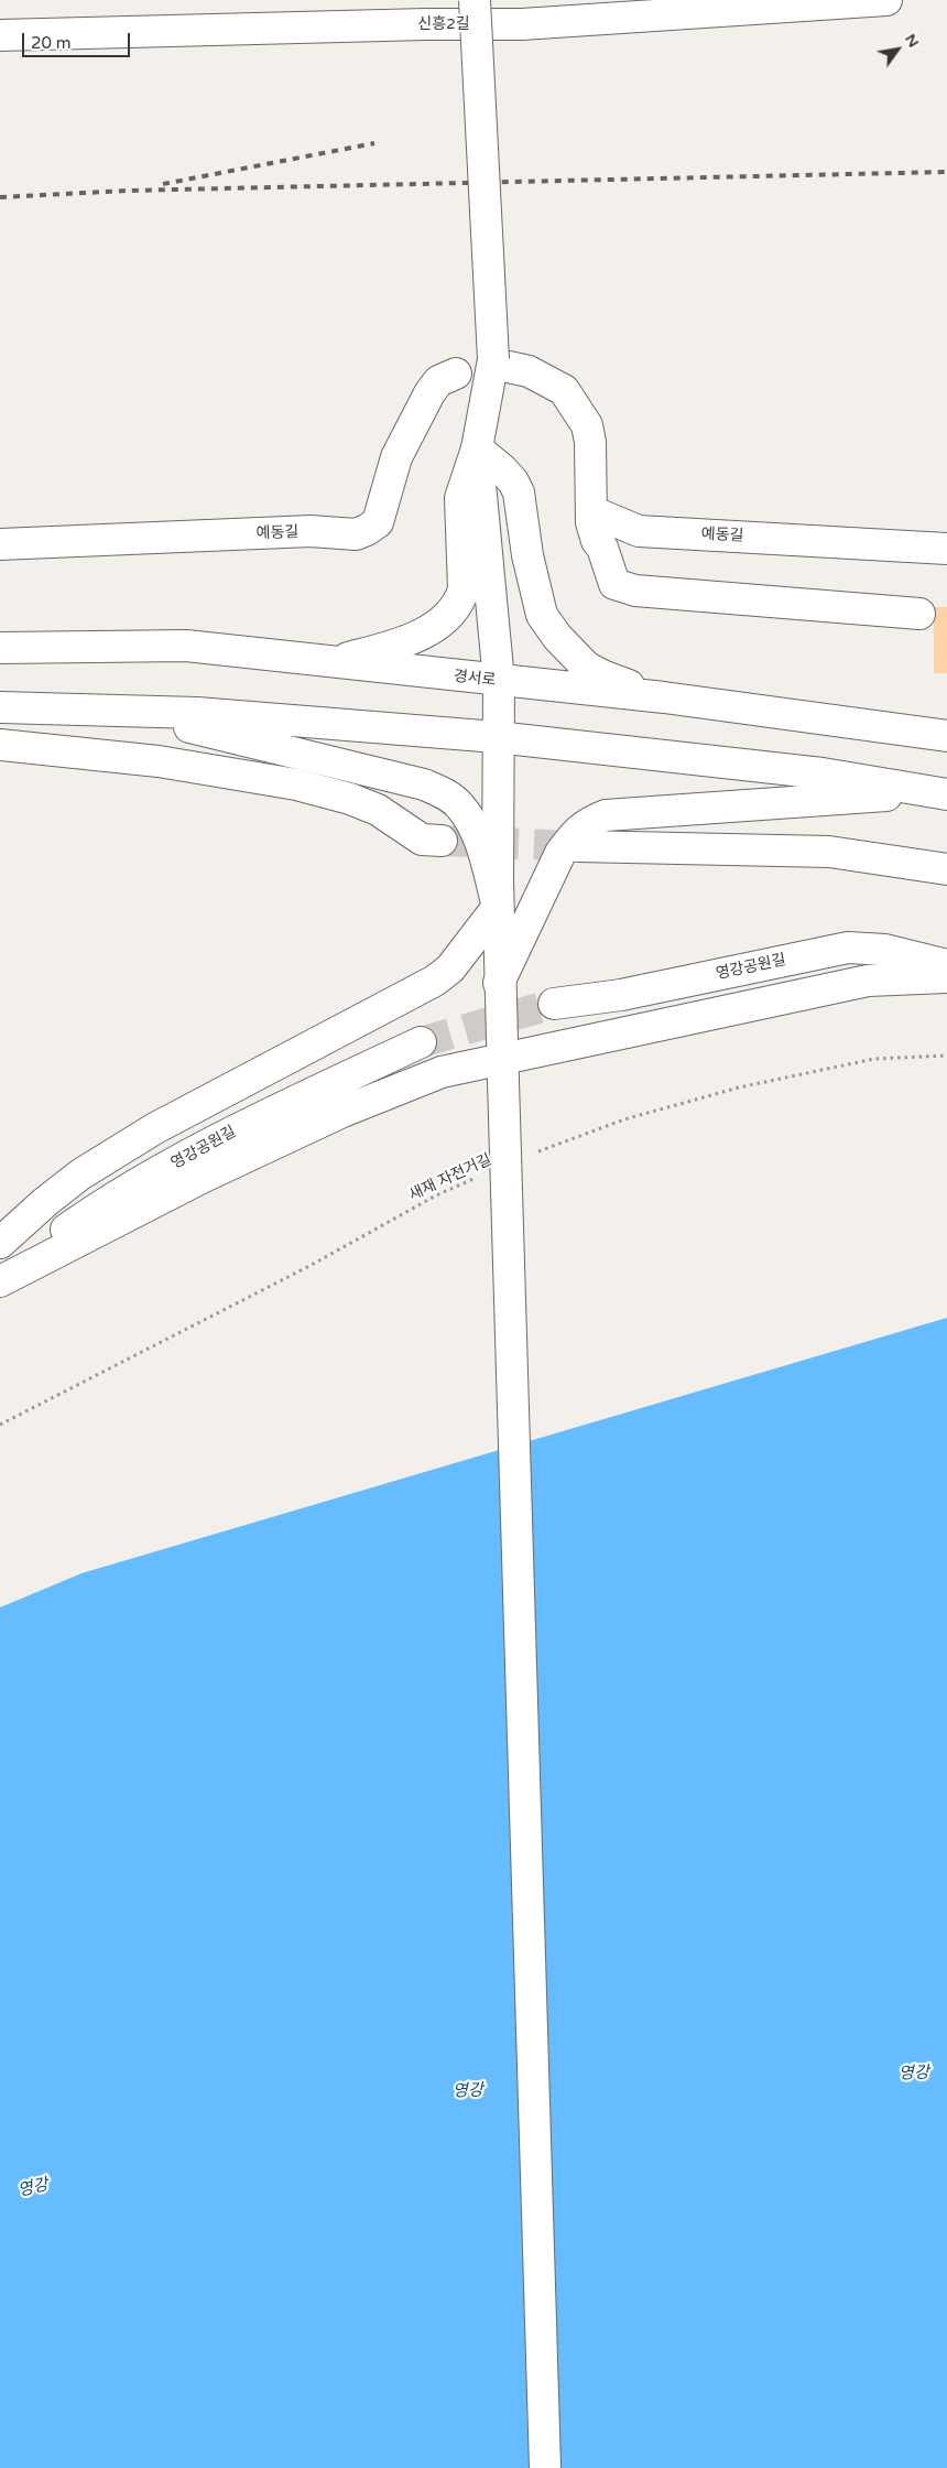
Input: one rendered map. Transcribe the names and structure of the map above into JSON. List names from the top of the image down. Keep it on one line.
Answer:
{"streets":{"street":["신흥2길","예동길","경서로","영강공원길"],"path":["새재 자전거길"]},"water":["영강"],"scale_bar":"20 m","north":"top right"}
